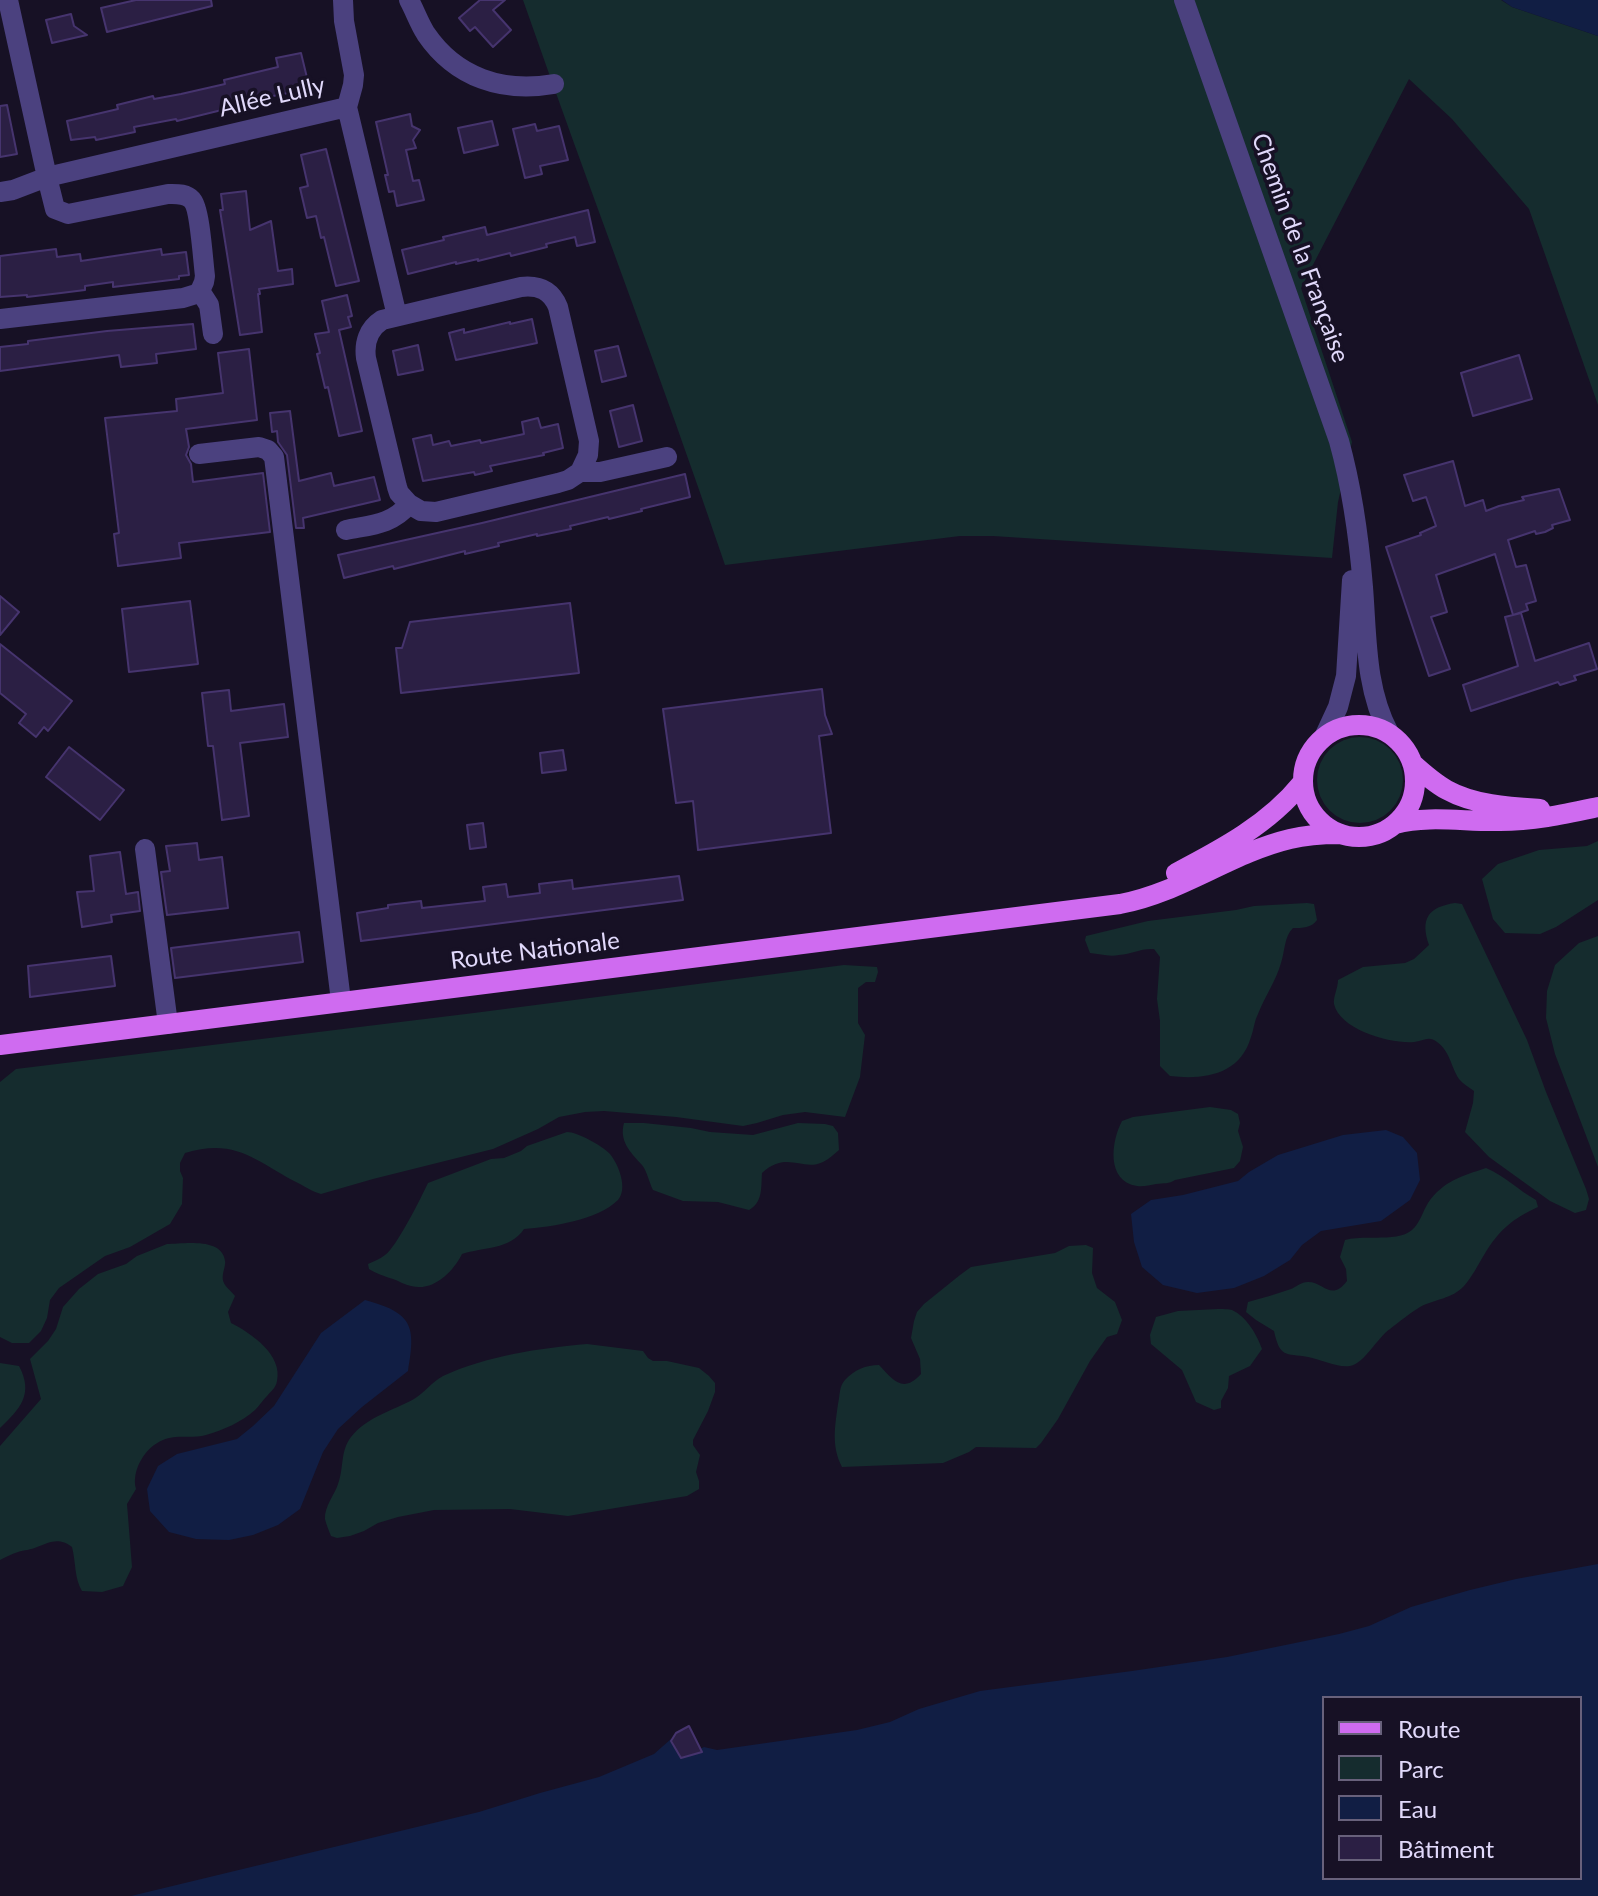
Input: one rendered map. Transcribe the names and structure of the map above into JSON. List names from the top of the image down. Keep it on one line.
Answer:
{"streets":{"main road":["Route Nationale"],"street":["Allée Lully","Chemin de la Française"]},"legend":["Route","Parc","Eau","Bâtiment"]}
